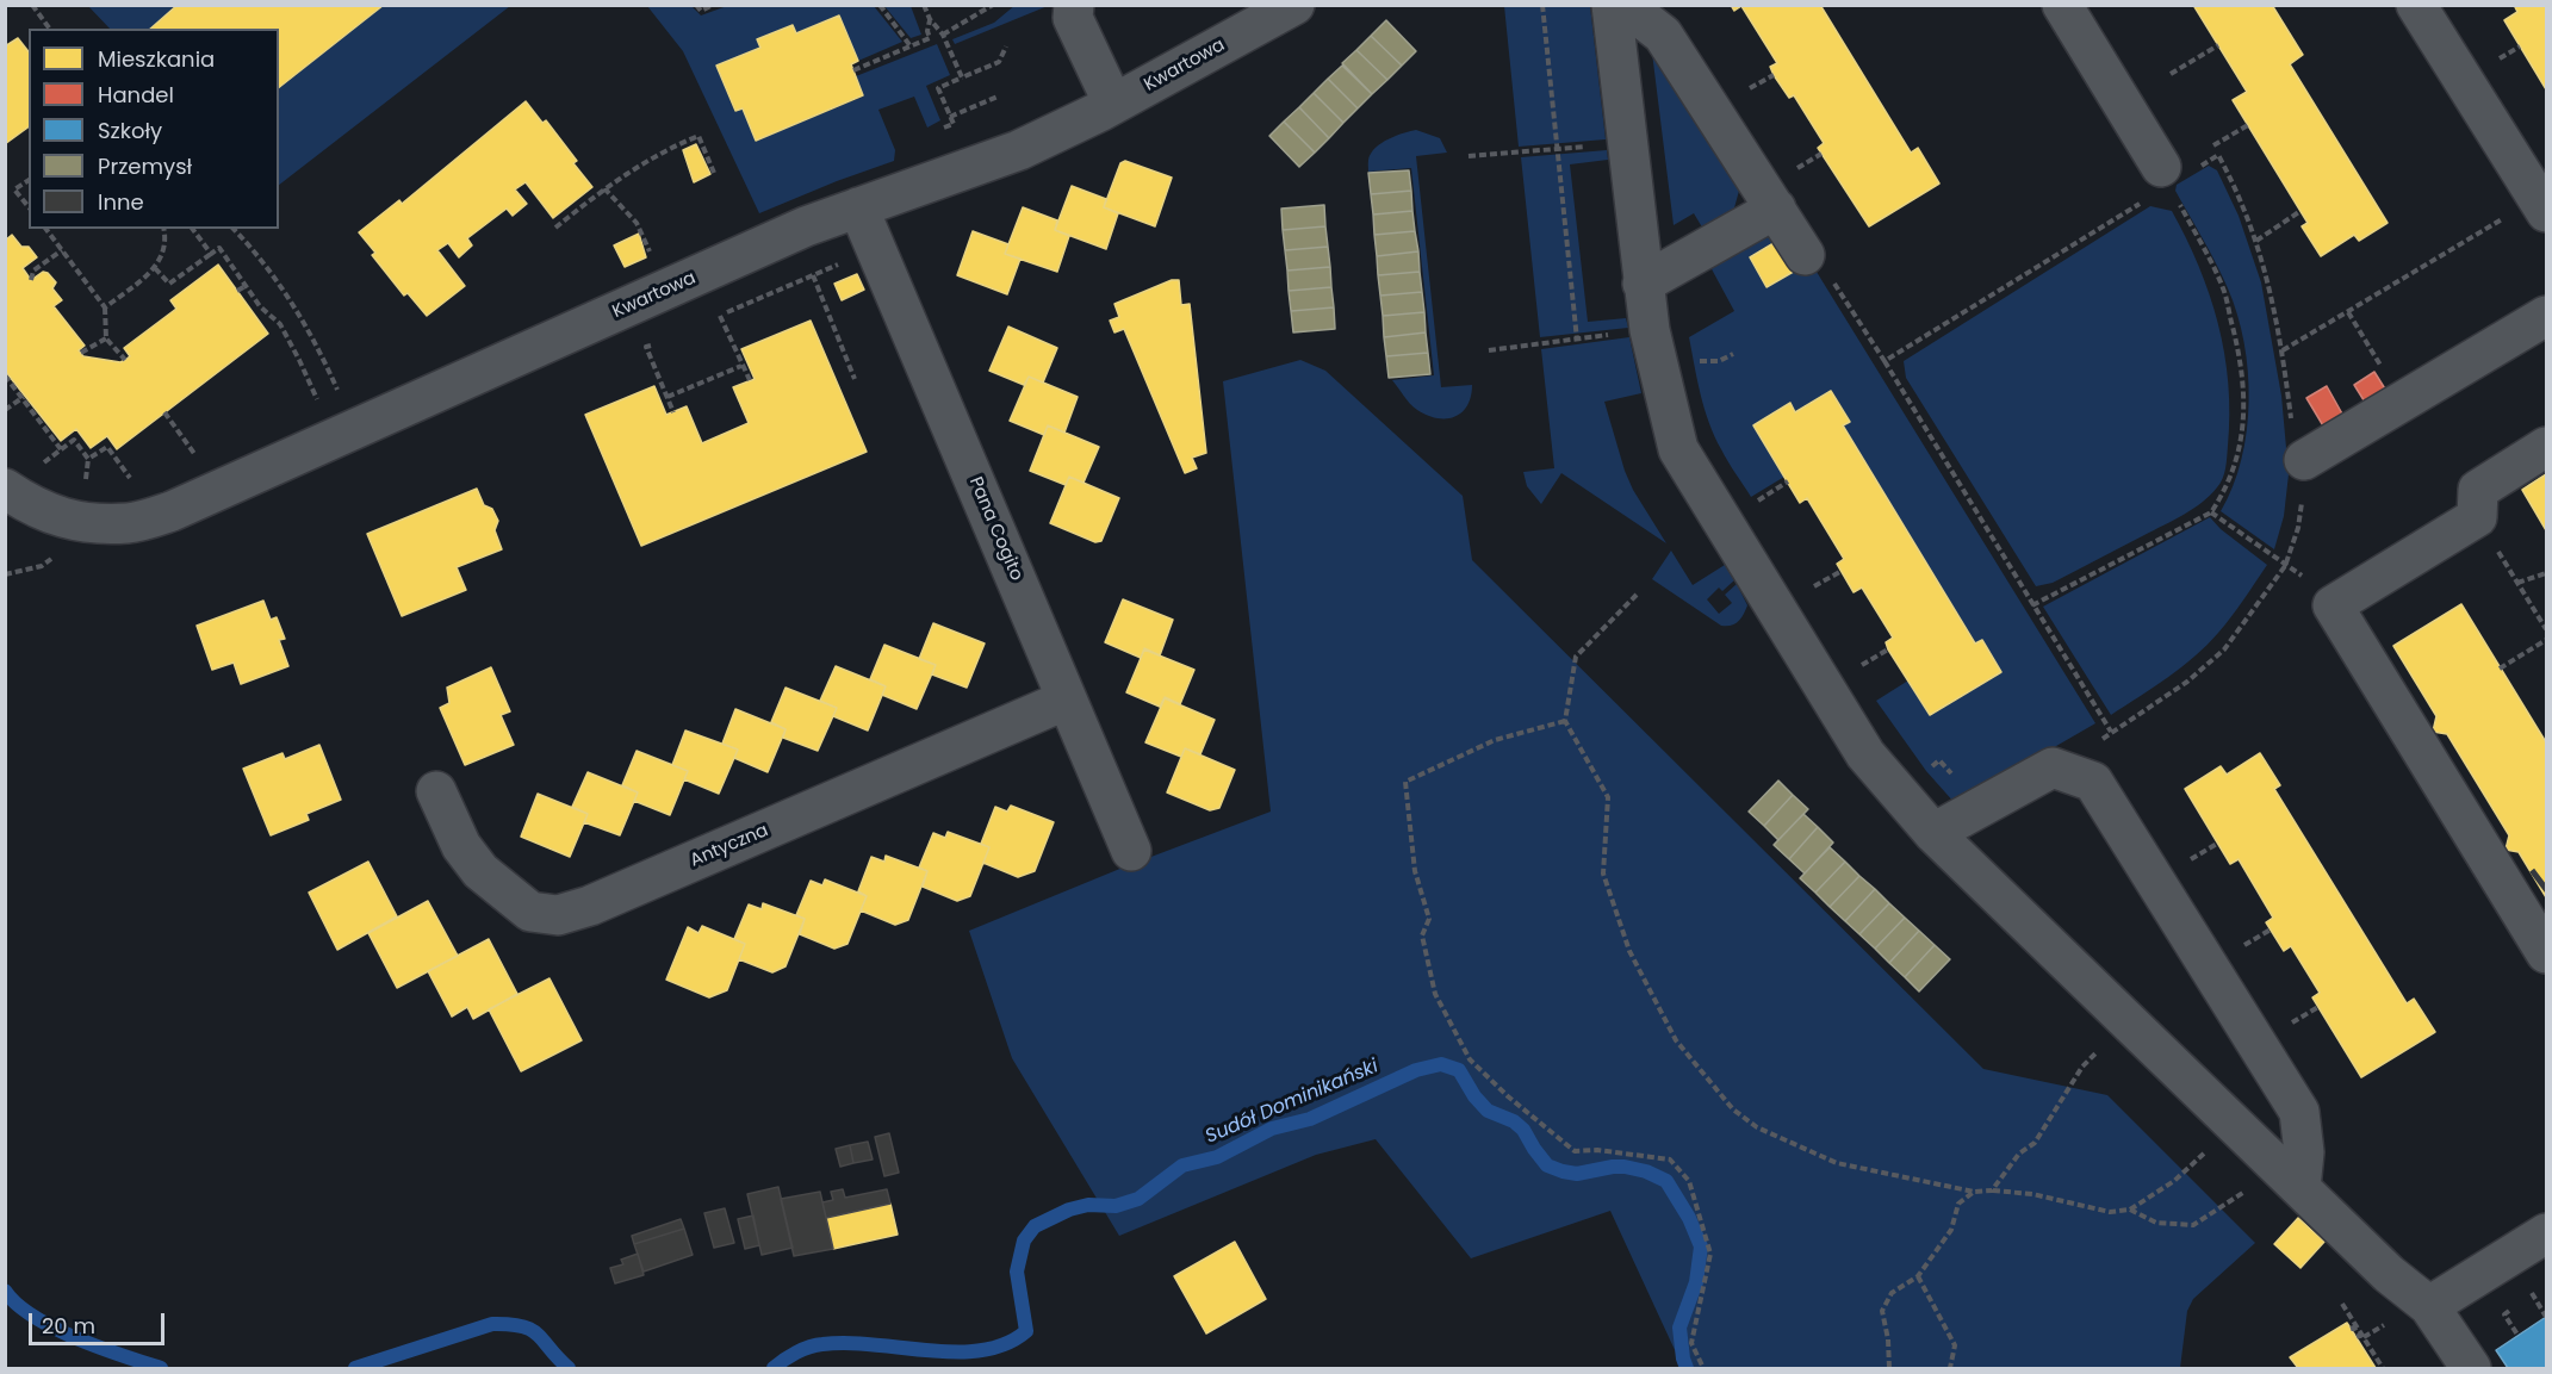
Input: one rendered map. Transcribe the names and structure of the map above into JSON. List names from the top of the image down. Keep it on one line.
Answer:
{"streets":{"street":["Kwartowa","Pana Cogito","Antyczna"]},"crossings":[["Kwartowa","Pana Cogito"],["Pana Cogito","Antyczna"]],"water":["Sudół Dominikański"],"legend":["Mieszkania","Handel","Szkoły","Przemysł","Inne"],"scale_bar":"20 m"}
